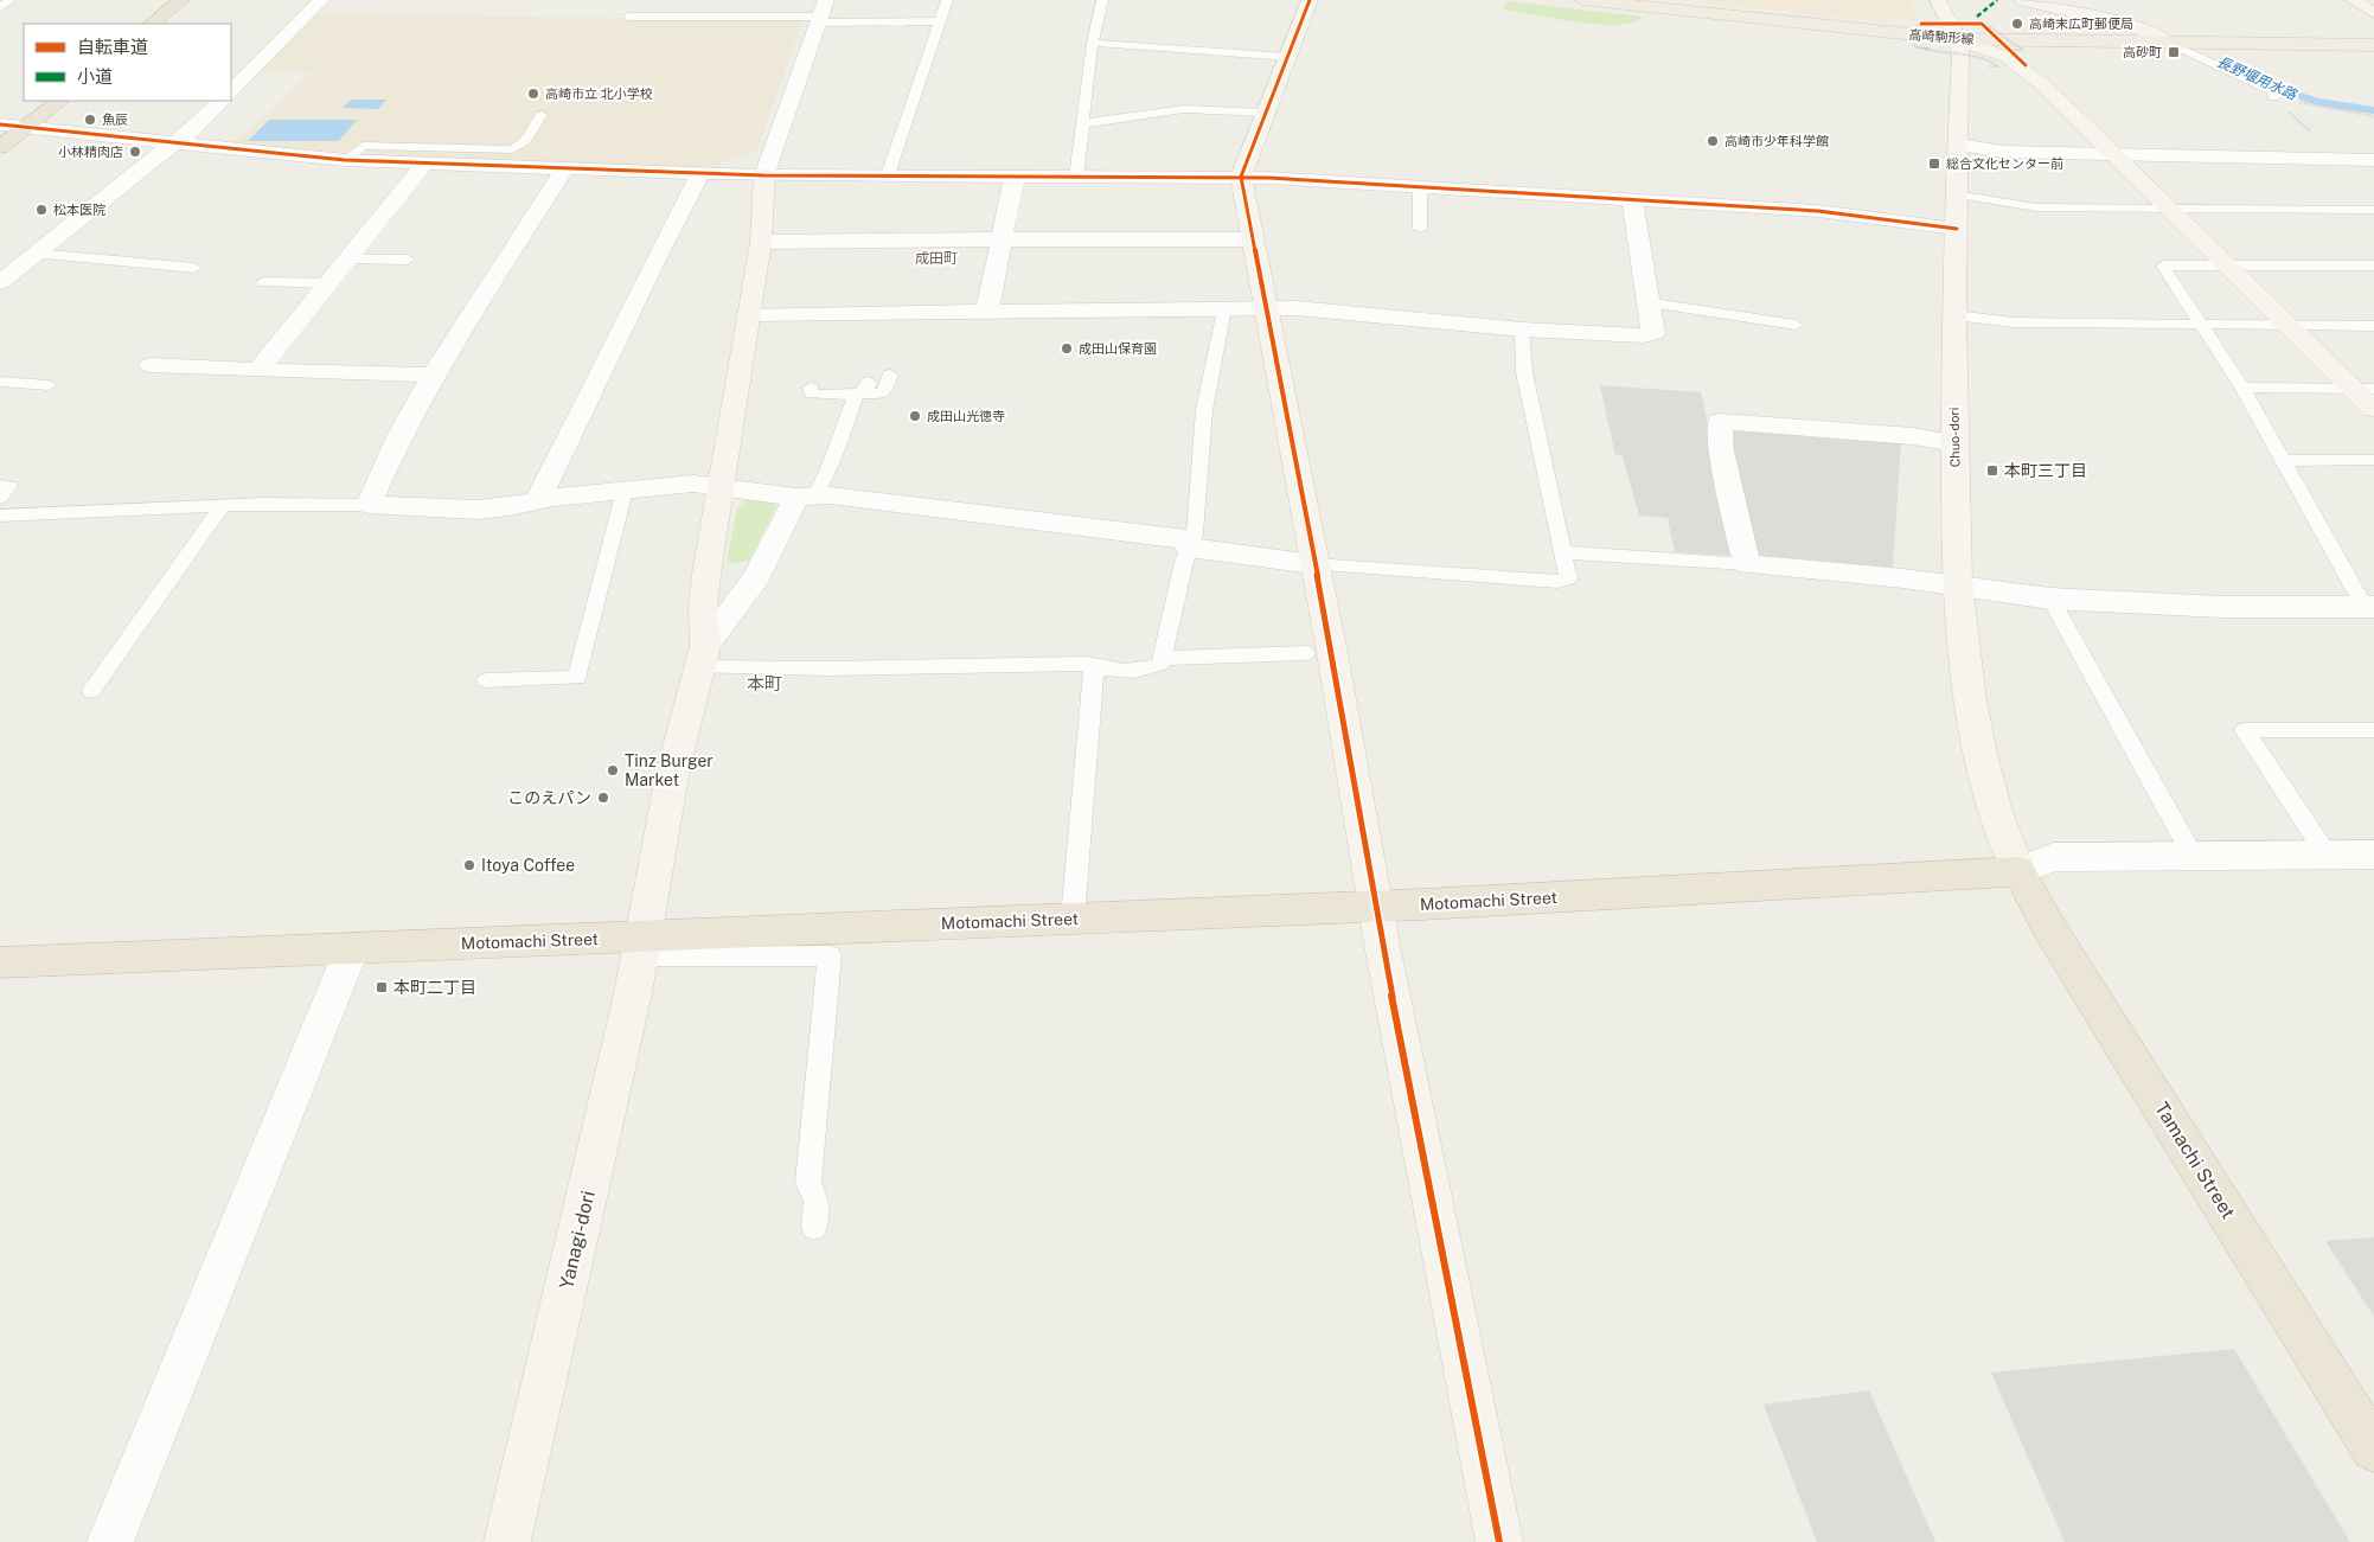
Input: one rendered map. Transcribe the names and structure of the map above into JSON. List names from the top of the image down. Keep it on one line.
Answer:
{"streets":{"highway":["Motomachi Street","Tamachi Street"],"main road":["高崎駒形線"],"street":["Chuo-dori","Yanagi-dori"]},"crossings":[["高崎駒形線","Chuo-dori"],["Chuo-dori","Motomachi Street"],["Chuo-dori","Tamachi Street"],["Motomachi Street","Tamachi Street"],["Motomachi Street","Yanagi-dori"]],"districts":["成田町","本町"],"water":["長野堰用水路"],"places":{"other":["高崎末広町郵便局","高崎市立 北小学校","魚辰","高崎市少年科学館","小林精肉店","松本医院","成田山保育園","成田山光徳寺","Tinz Burger Market","このえパン","Itoya Coffee"],"transit":["高砂町","総合文化センター前","本町三丁目","本町二丁目"]},"legend":["自転車道","小道"]}
